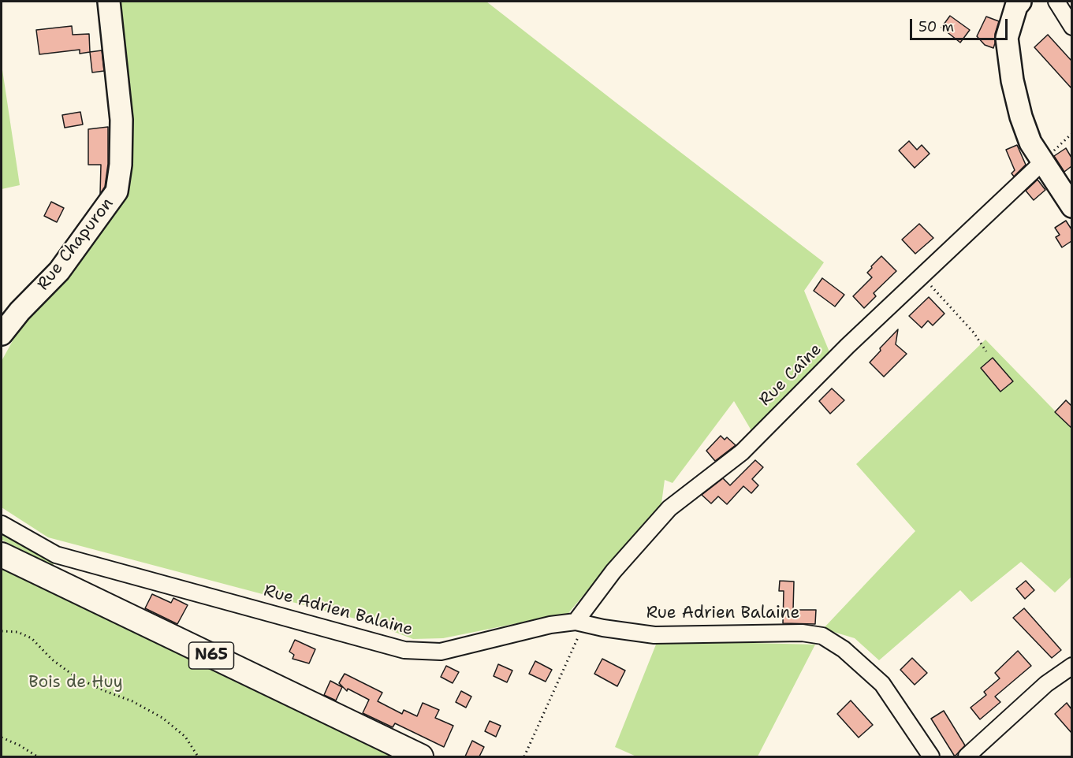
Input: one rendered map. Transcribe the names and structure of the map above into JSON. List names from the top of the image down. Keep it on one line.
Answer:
{"streets":{"main road":["N65"],"street":["Rue Chapuron","Rue Caîne","Rue Adrien Balaine"]},"crossings":[["Rue Caîne","Rue Adrien Balaine"]],"parks":["Bois de Huy"],"scale_bar":"50 m"}
